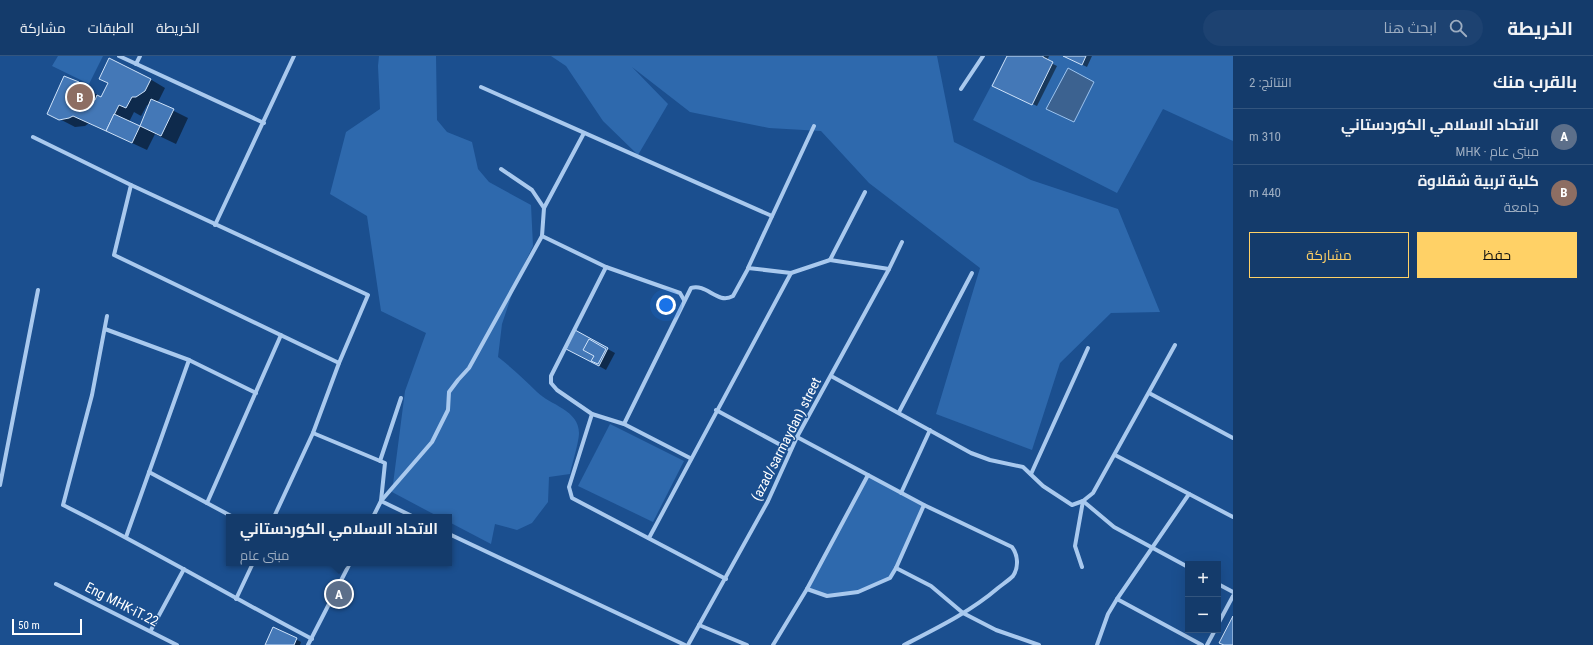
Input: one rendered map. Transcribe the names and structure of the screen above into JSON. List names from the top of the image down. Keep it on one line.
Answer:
{"streets":{"street":["(azad/sarmaydan) street","Eng MHK-iT.22"]},"scale_bar":"50 m","page":{"header":"الخريطة","search":"ابحث هنا","nav":["الخريطة","الطبقات","مشاركة"],"heading":["بالقرب منك","النتائج: 2"],"pins":["B","A"],"list":[{"mark":"A","name":"الاتحاد الاسلامي الكوردستاني","note":"مبنى عام · MHK","value":"310 m"},{"mark":"B","name":"كلية تربية شقلاوة","note":"جامعة","value":"440 m"}],"buttons":["حفظ","مشاركة"],"popup":["الاتحاد الاسلامي الكوردستاني","مبنى عام"],"map_buttons":["+","−"],"scale":"50 m"}}
